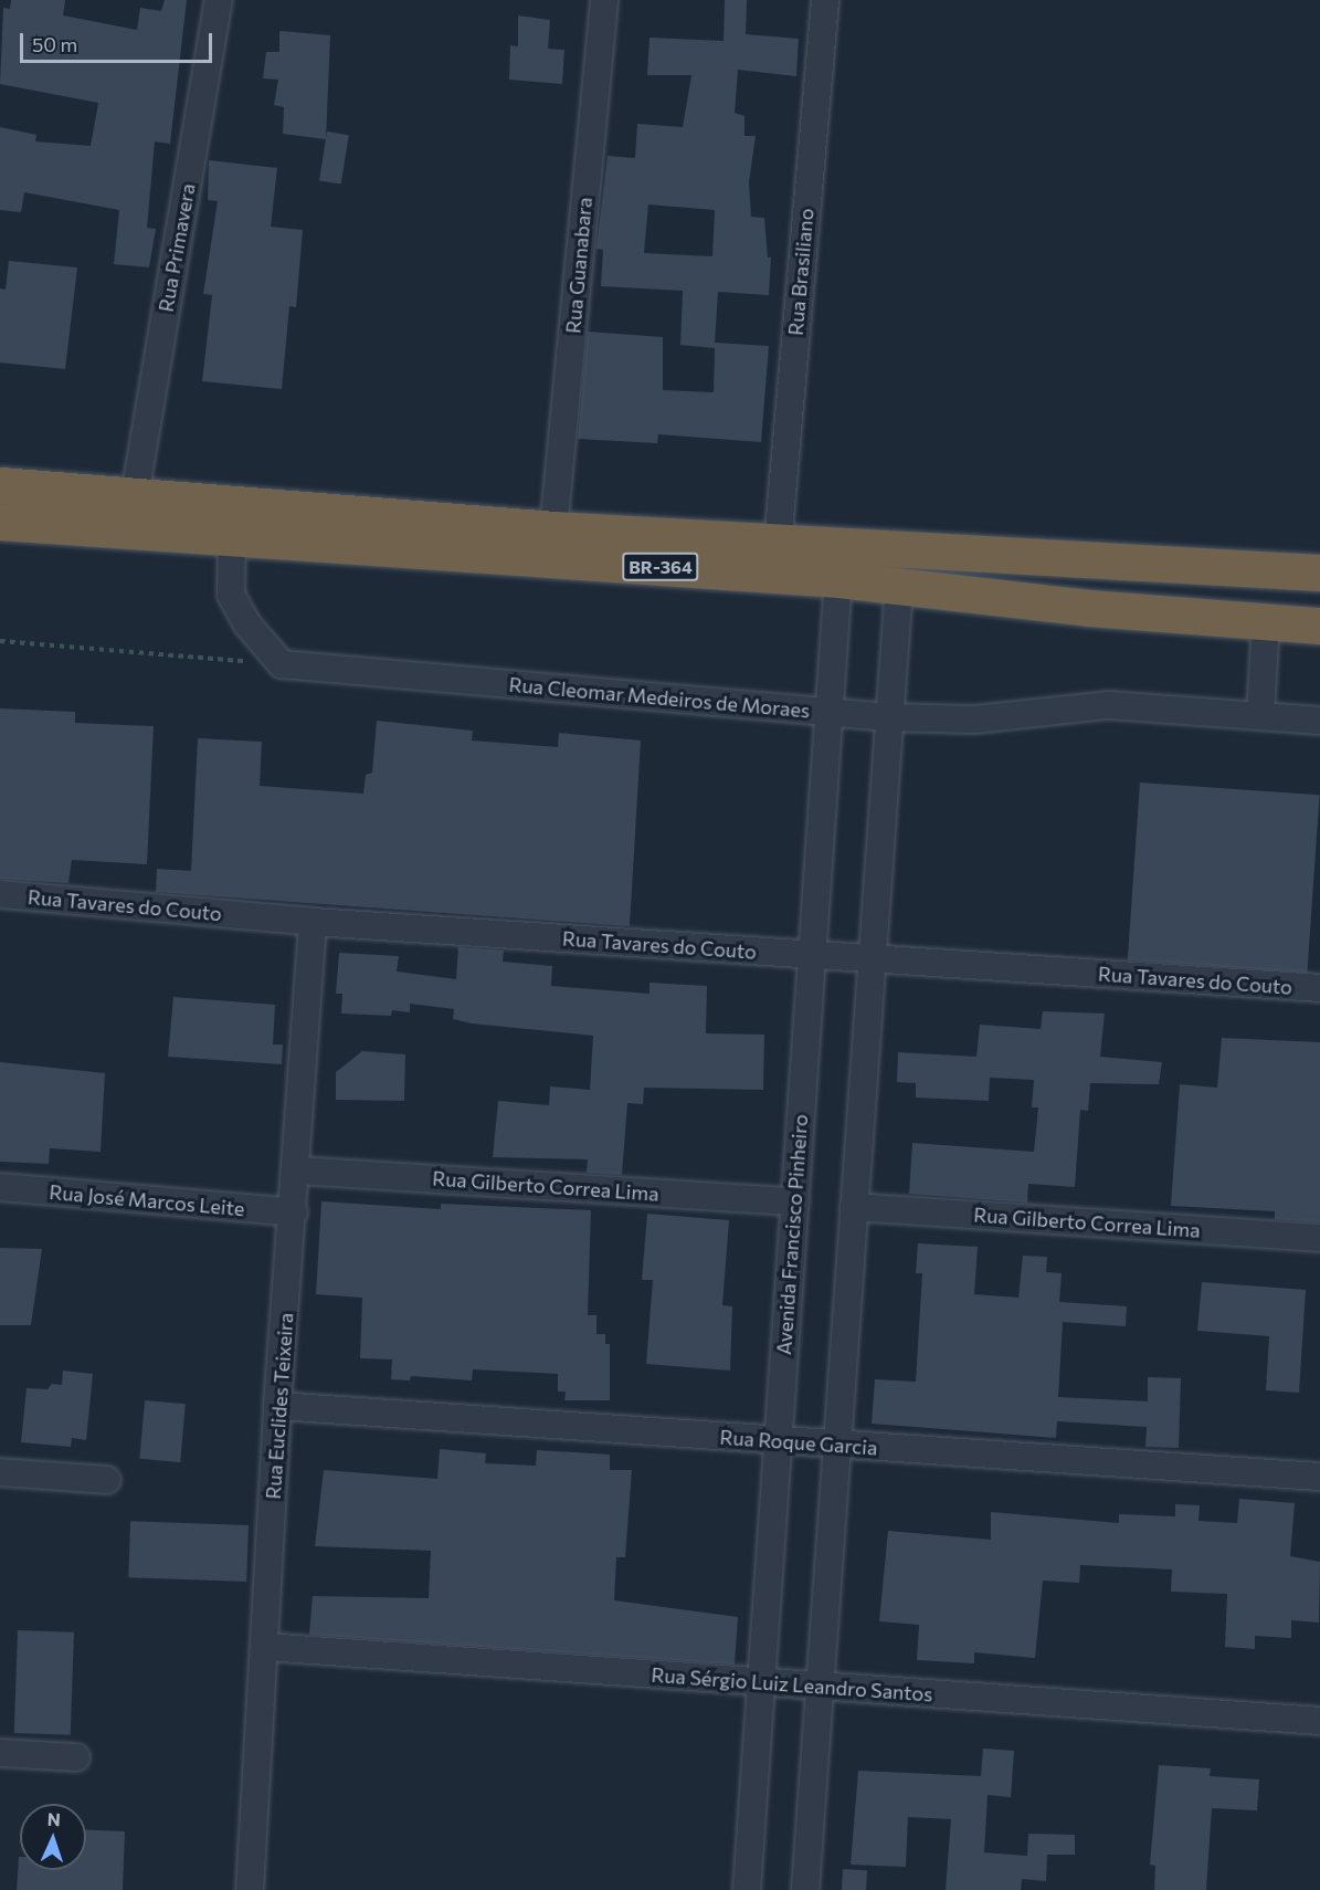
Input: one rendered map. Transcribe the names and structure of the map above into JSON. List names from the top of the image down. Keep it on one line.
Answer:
{"streets":{"highway":["BR-364"],"street":["Rua Primavera","Rua Guanabara","Rua Brasiliano","Rua Cleomar Medeiros de Moraes","Rua Tavares do Couto","Rua Gilberto Correa Lima","Rua José Marcos Leite","Avenida Francisco Pinheiro","Rua Euclides Teixeira","Rua Roque Garcia","Rua Sérgio Luiz Leandro Santos"]},"crossings":[["Rua Primavera","BR-364"],["Rua Guanabara","BR-364"],["Rua Brasiliano","BR-364"],["BR-364","Avenida Francisco Pinheiro"],["Rua Cleomar Medeiros de Moraes","Avenida Francisco Pinheiro"],["Rua Tavares do Couto","Avenida Francisco Pinheiro"],["Rua Tavares do Couto","Rua Euclides Teixeira"],["Rua Gilberto Correa Lima","Avenida Francisco Pinheiro"],["Rua Gilberto Correa Lima","Rua Euclides Teixeira"],["Rua José Marcos Leite","Rua Euclides Teixeira"],["Avenida Francisco Pinheiro","Rua Roque Garcia"],["Avenida Francisco Pinheiro","Rua Sérgio Luiz Leandro Santos"],["Rua Euclides Teixeira","Rua Roque Garcia"],["Rua Euclides Teixeira","Rua Sérgio Luiz Leandro Santos"]],"scale_bar":"50 m","north":"top"}
